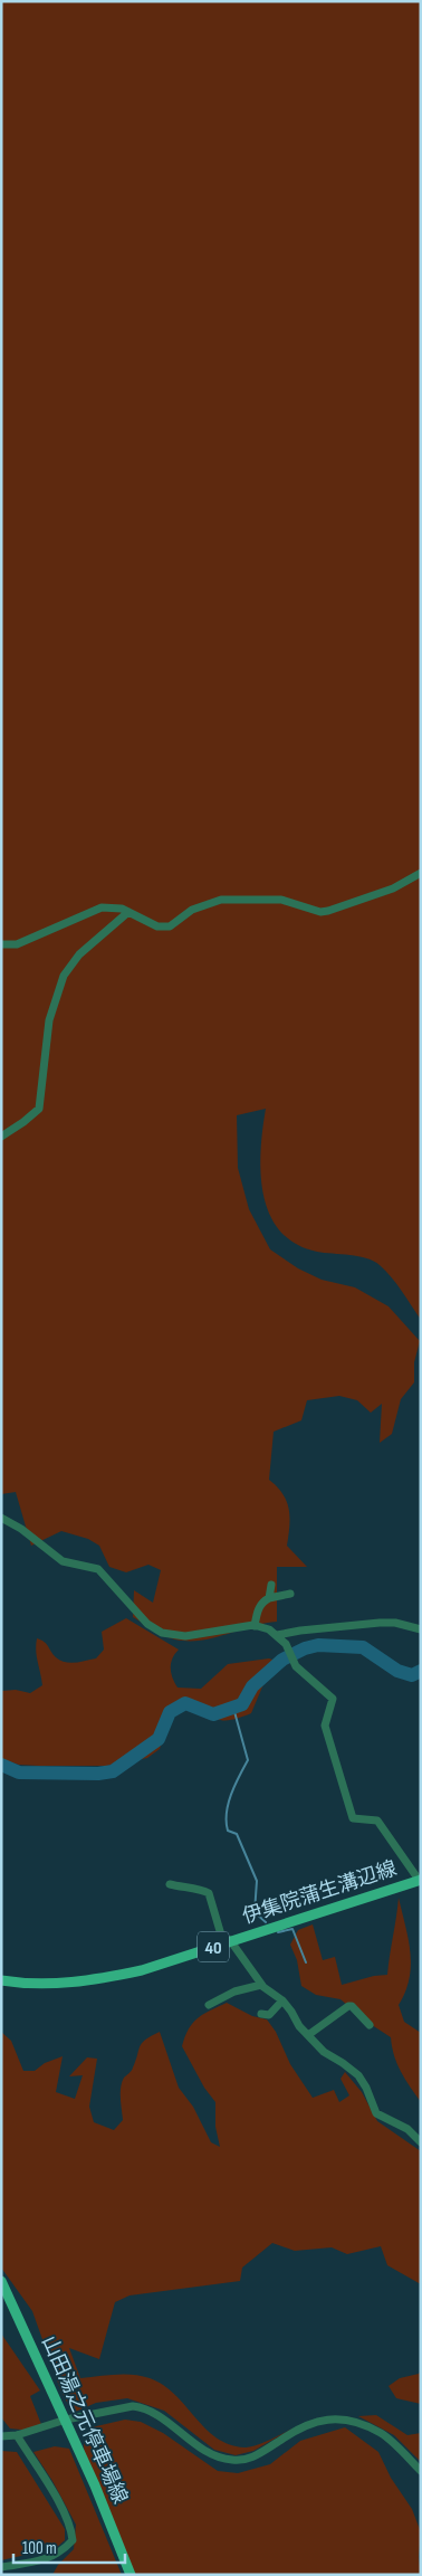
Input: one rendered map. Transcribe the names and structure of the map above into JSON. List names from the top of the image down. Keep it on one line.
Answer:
{"streets":{"main road":["伊集院蒲生溝辺線","40","山田湯之元停車場線"]},"scale_bar":"100 m"}
